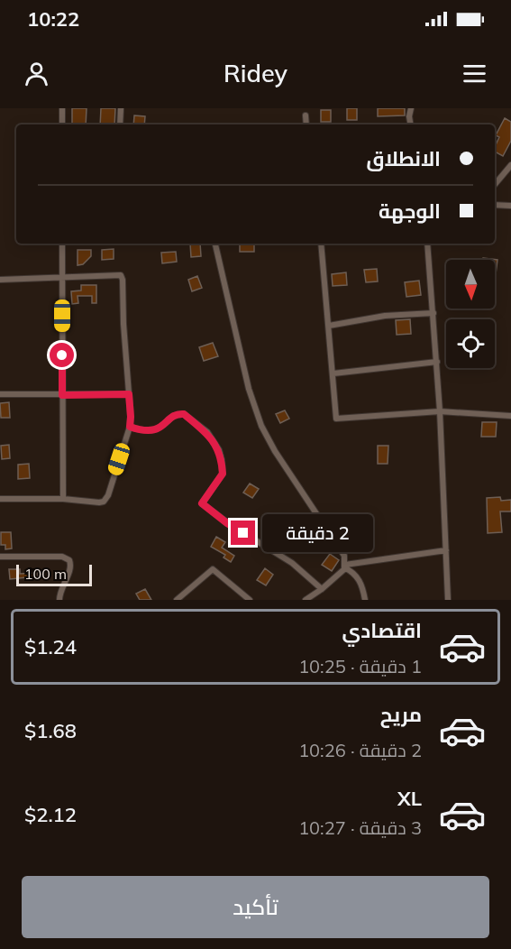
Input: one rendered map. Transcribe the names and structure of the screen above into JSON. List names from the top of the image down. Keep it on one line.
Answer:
{"scale_bar":"100 m","north":"bottom","page":{"status":"10:22","header":"Ridey","banner":["الانطلاق","الوجهة"],"bubble":"2 دقيقة","scale":"100 m","list":[{"name":"اقتصادي","note":"1 دقيقة · 10:25","value":"$1.24"},{"name":"مريح","note":"2 دقيقة · 10:26","value":"$1.68"},{"name":"XL","note":"3 دقيقة · 10:27","value":"$2.12"}],"buttons":"تأكيد"}}
